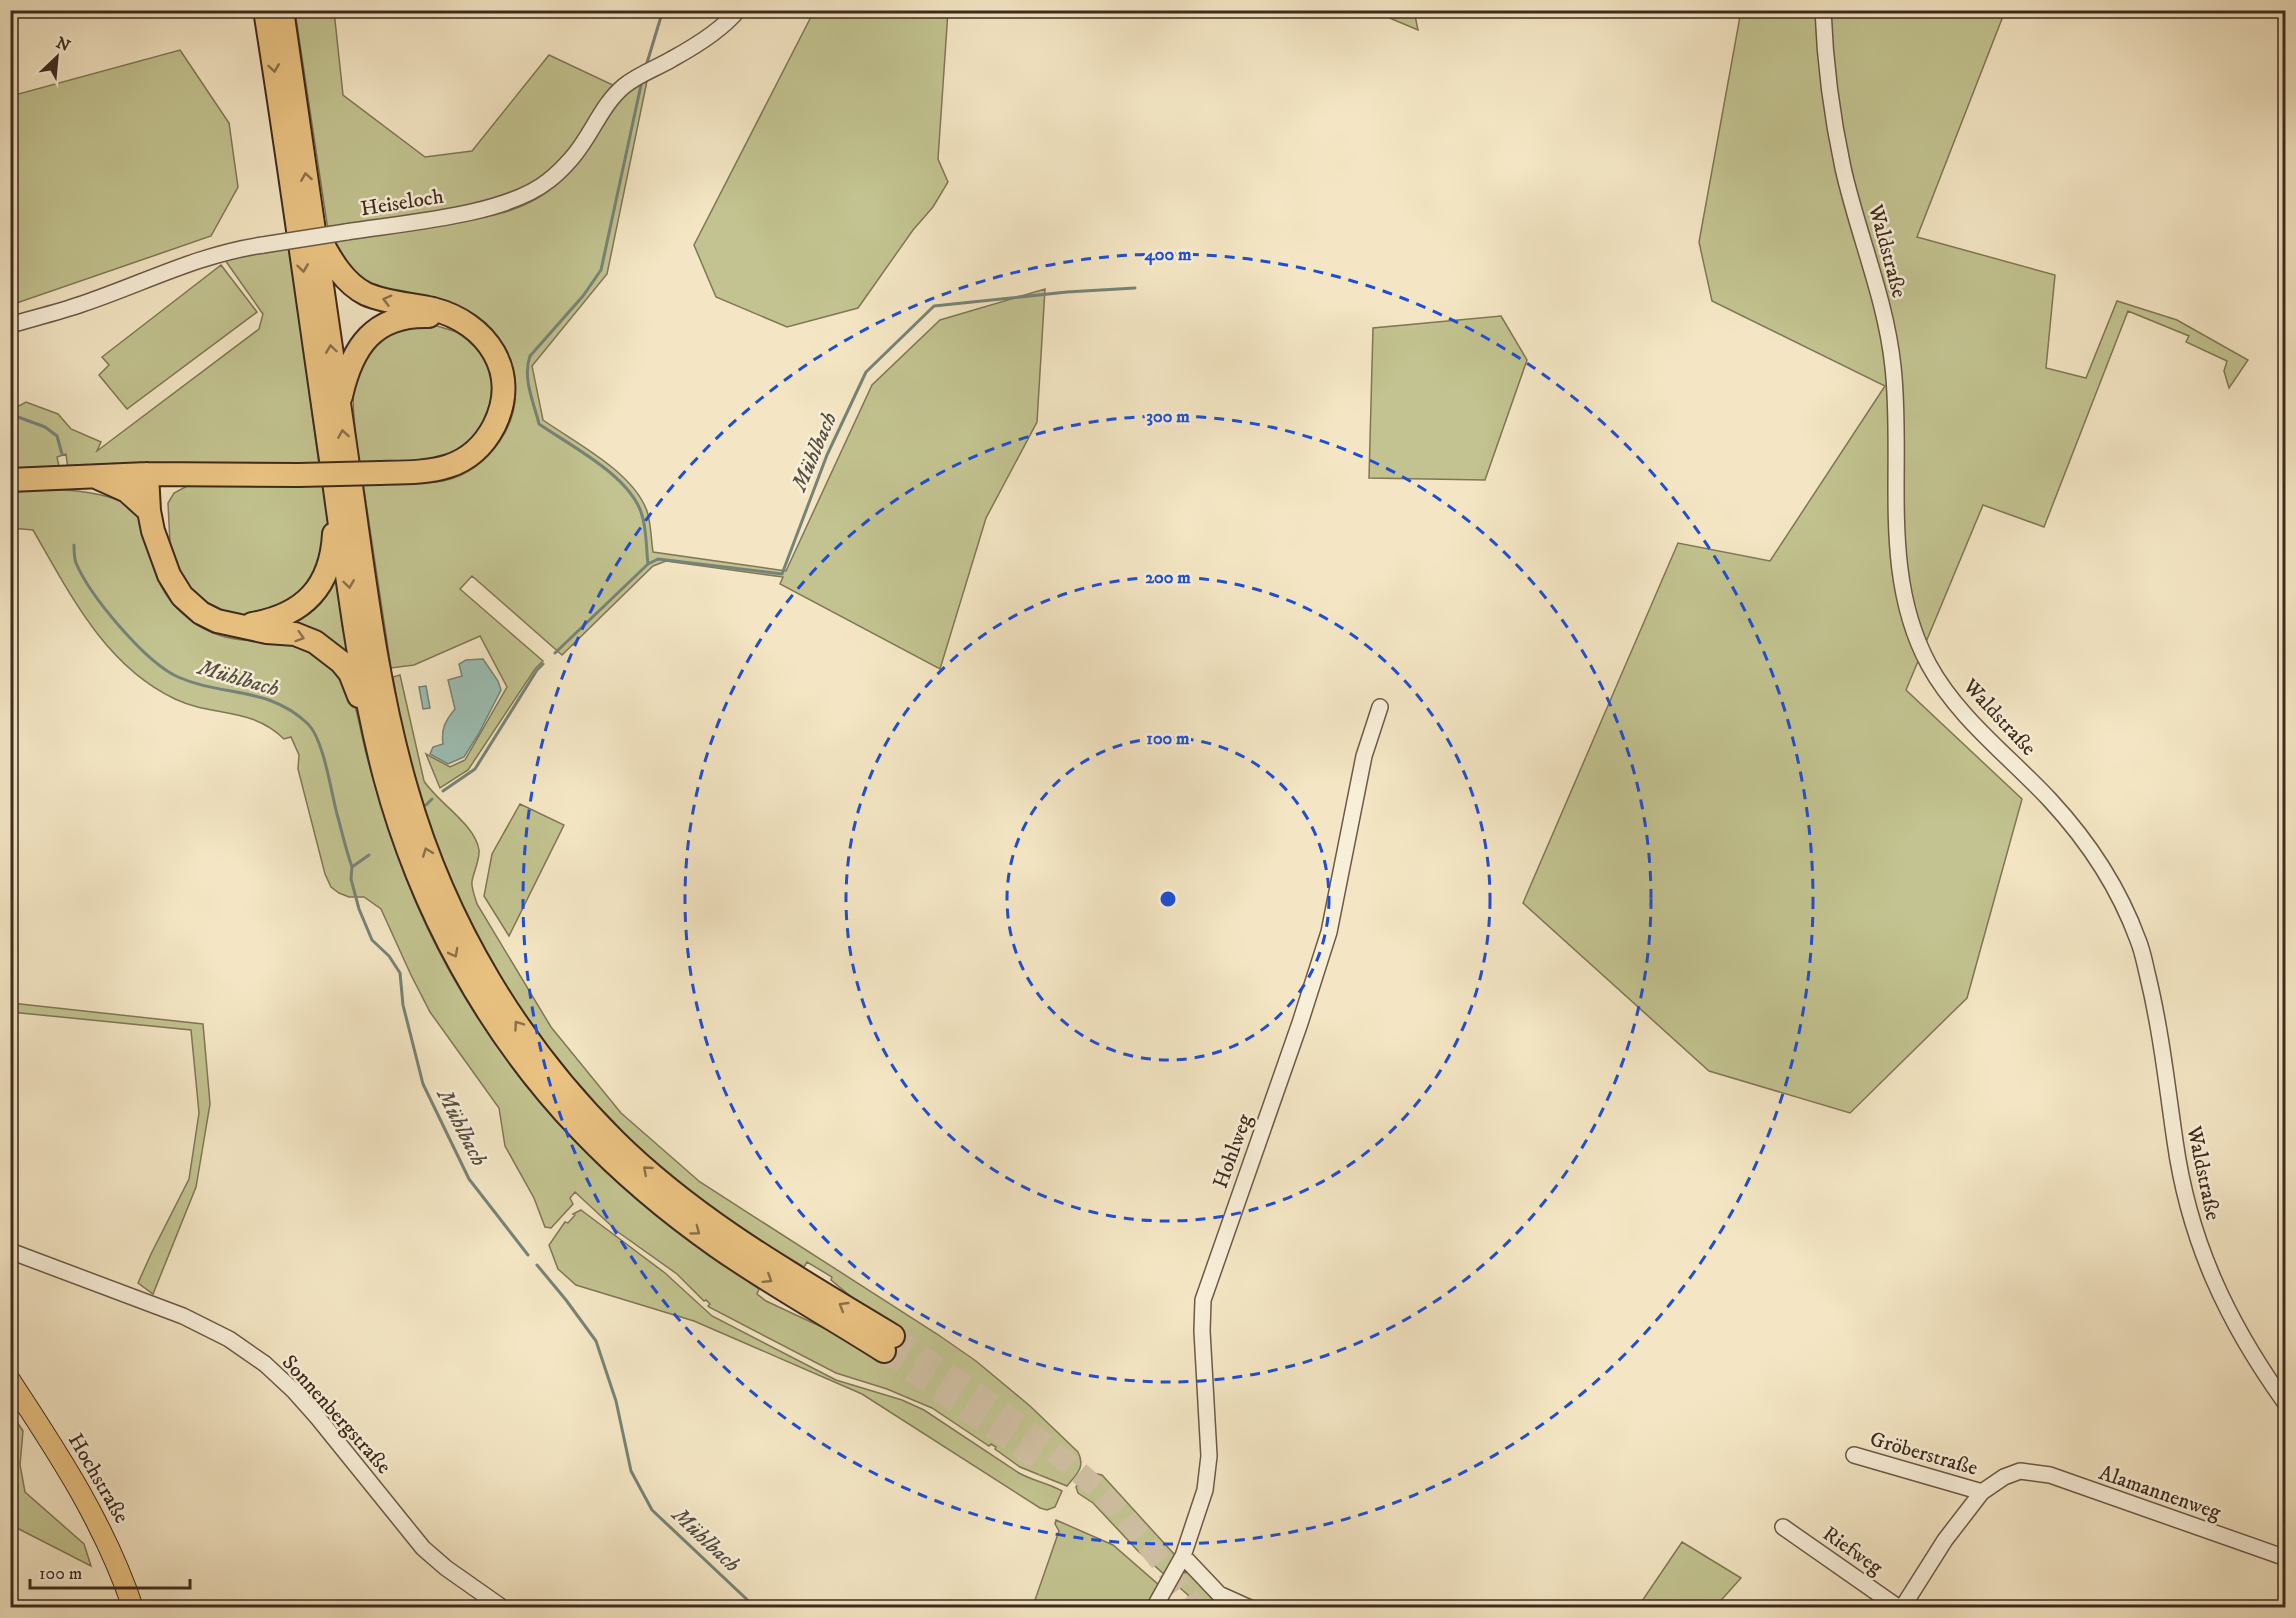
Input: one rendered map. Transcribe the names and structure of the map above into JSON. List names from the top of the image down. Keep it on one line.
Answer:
{"streets":{"main road":["Hochstraße"],"street":["Heiseloch","Waldstraße","Hohlweg","Sonnenbergstraße","Gröberstraße","Alamannenweg","Riefweg"]},"crossings":[["Gröberstraße","Alamannenweg"]],"water":["Mühlbach"],"scale_bar":"100 m","north":"top right","rings":["400 m","300 m","200 m","100 m"]}
